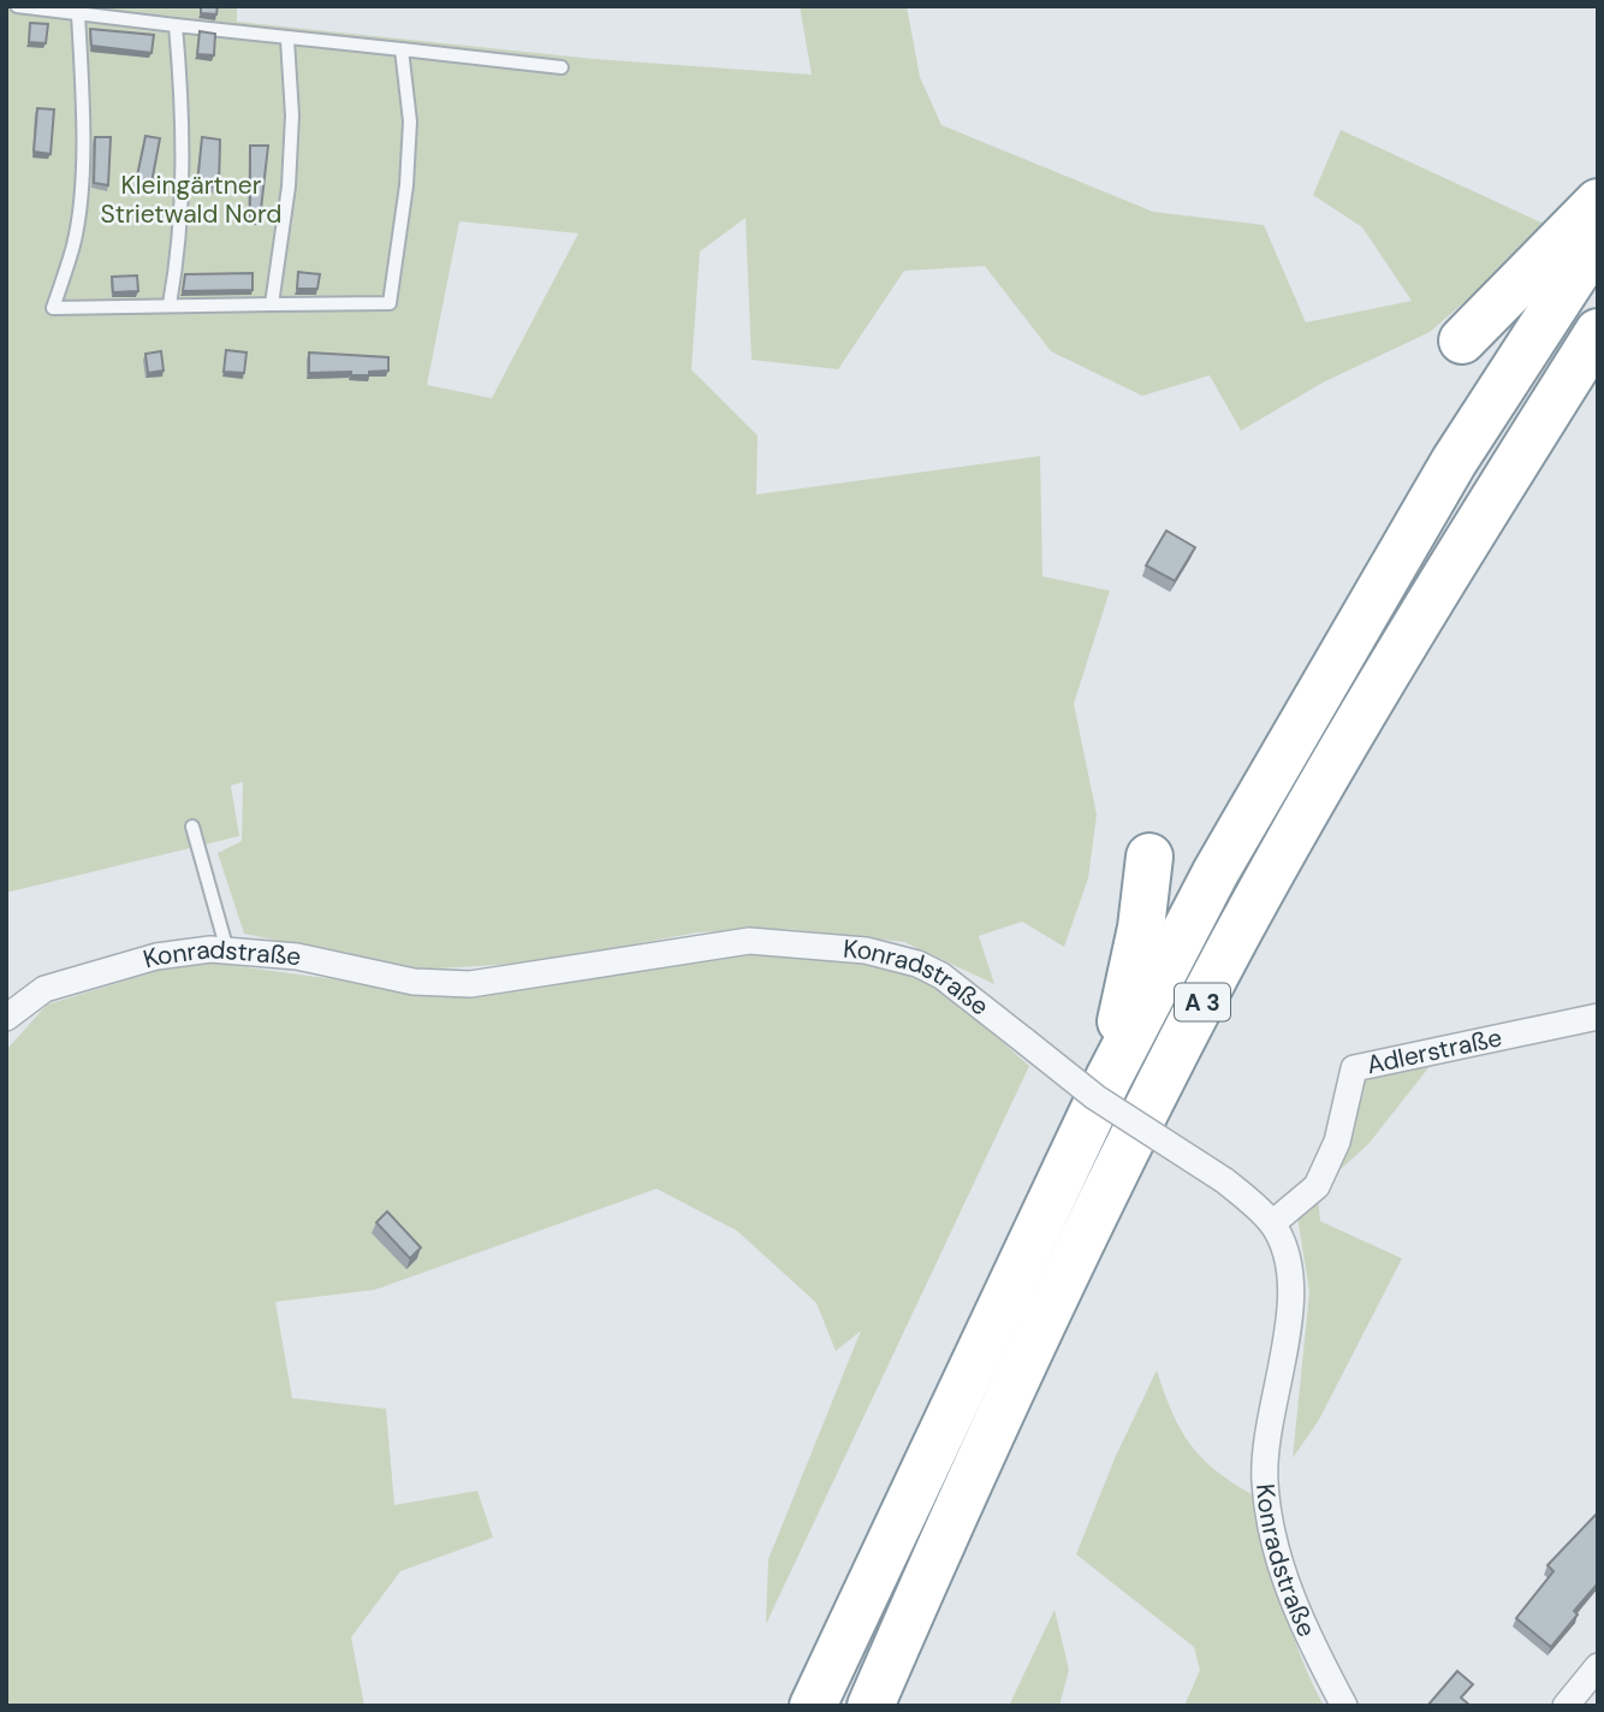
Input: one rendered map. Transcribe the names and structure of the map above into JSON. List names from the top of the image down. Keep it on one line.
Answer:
{"streets":{"highway":["A 3"],"street":["Konradstraße","Adlerstraße"]},"crossings":[["Konradstraße","Adlerstraße"]],"parks":["Kleingärtner Strietwald Nord"]}
